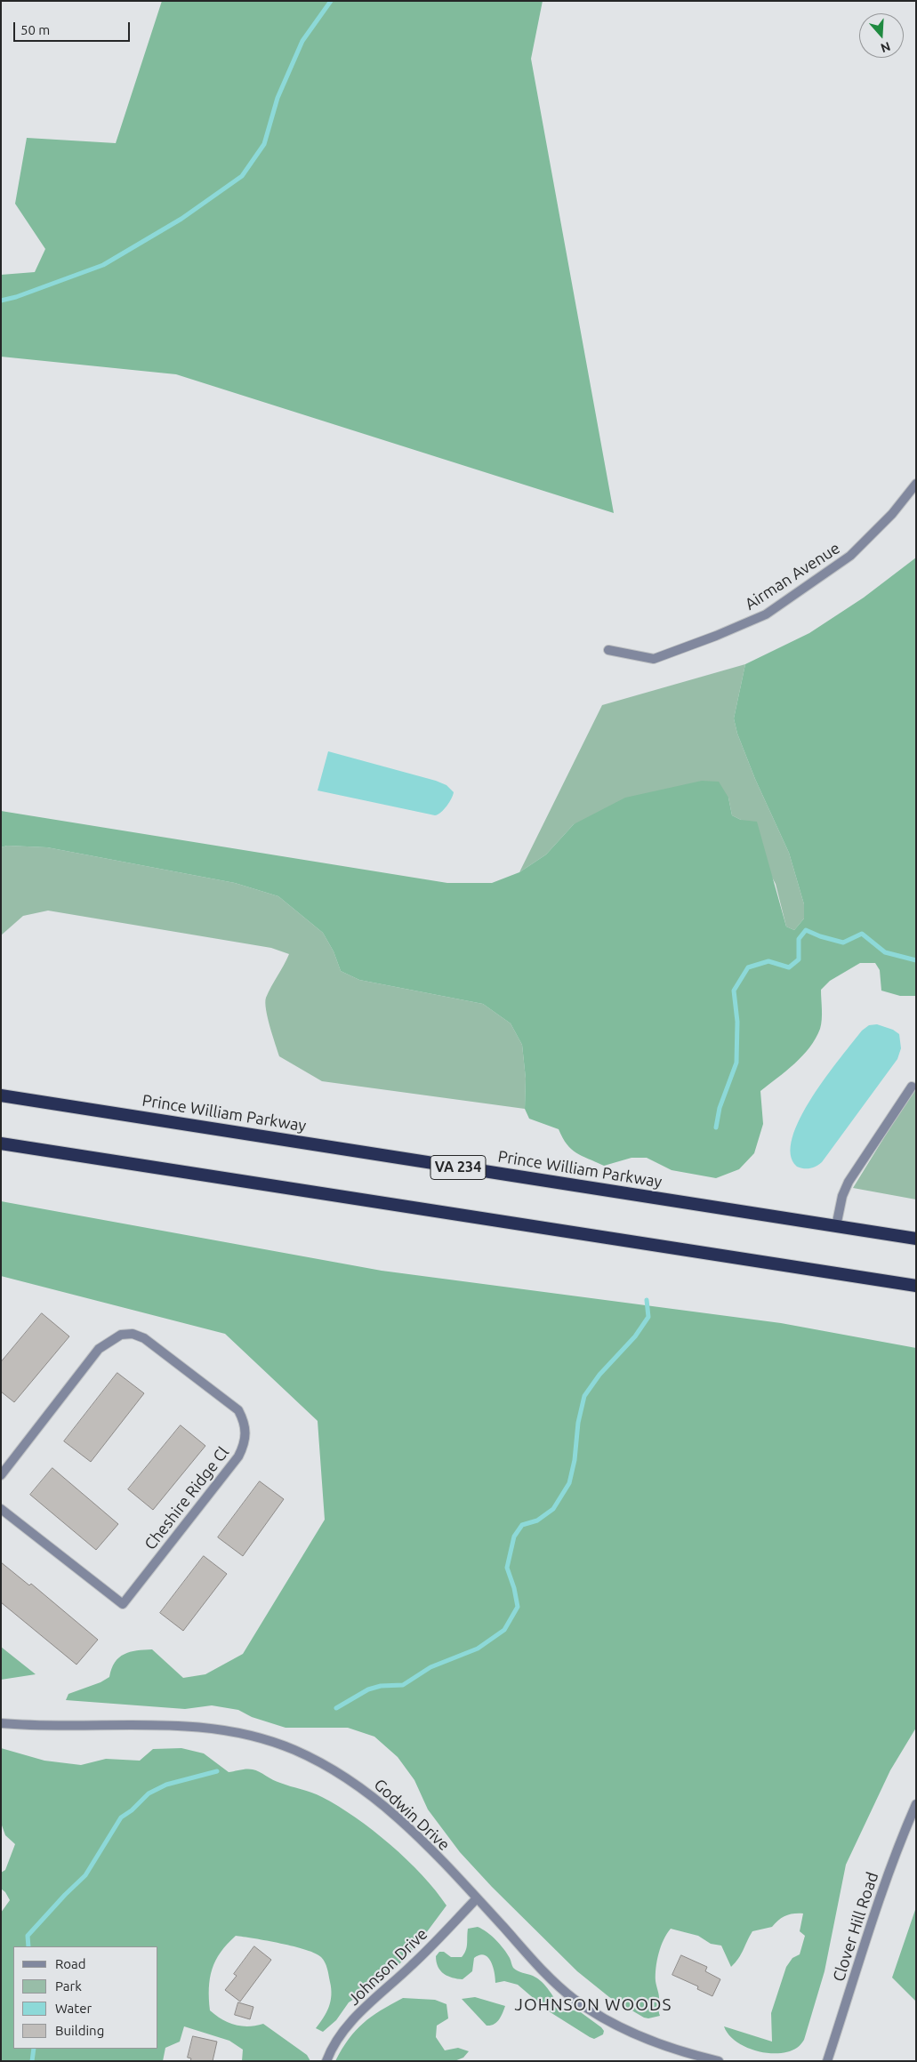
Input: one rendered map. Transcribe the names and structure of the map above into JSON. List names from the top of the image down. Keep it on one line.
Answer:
{"streets":{"highway":["Prince William Parkway","VA 234"],"street":["Airman Avenue","Cheshire Ridge Cl","Godwin Drive","Clover Hill Road","Johnson Drive"]},"crossings":[["Godwin Drive","Johnson Drive"]],"districts":["JOHNSON WOODS"],"legend":["Road","Park","Water","Building"],"scale_bar":"50 m","north":"bottom"}
